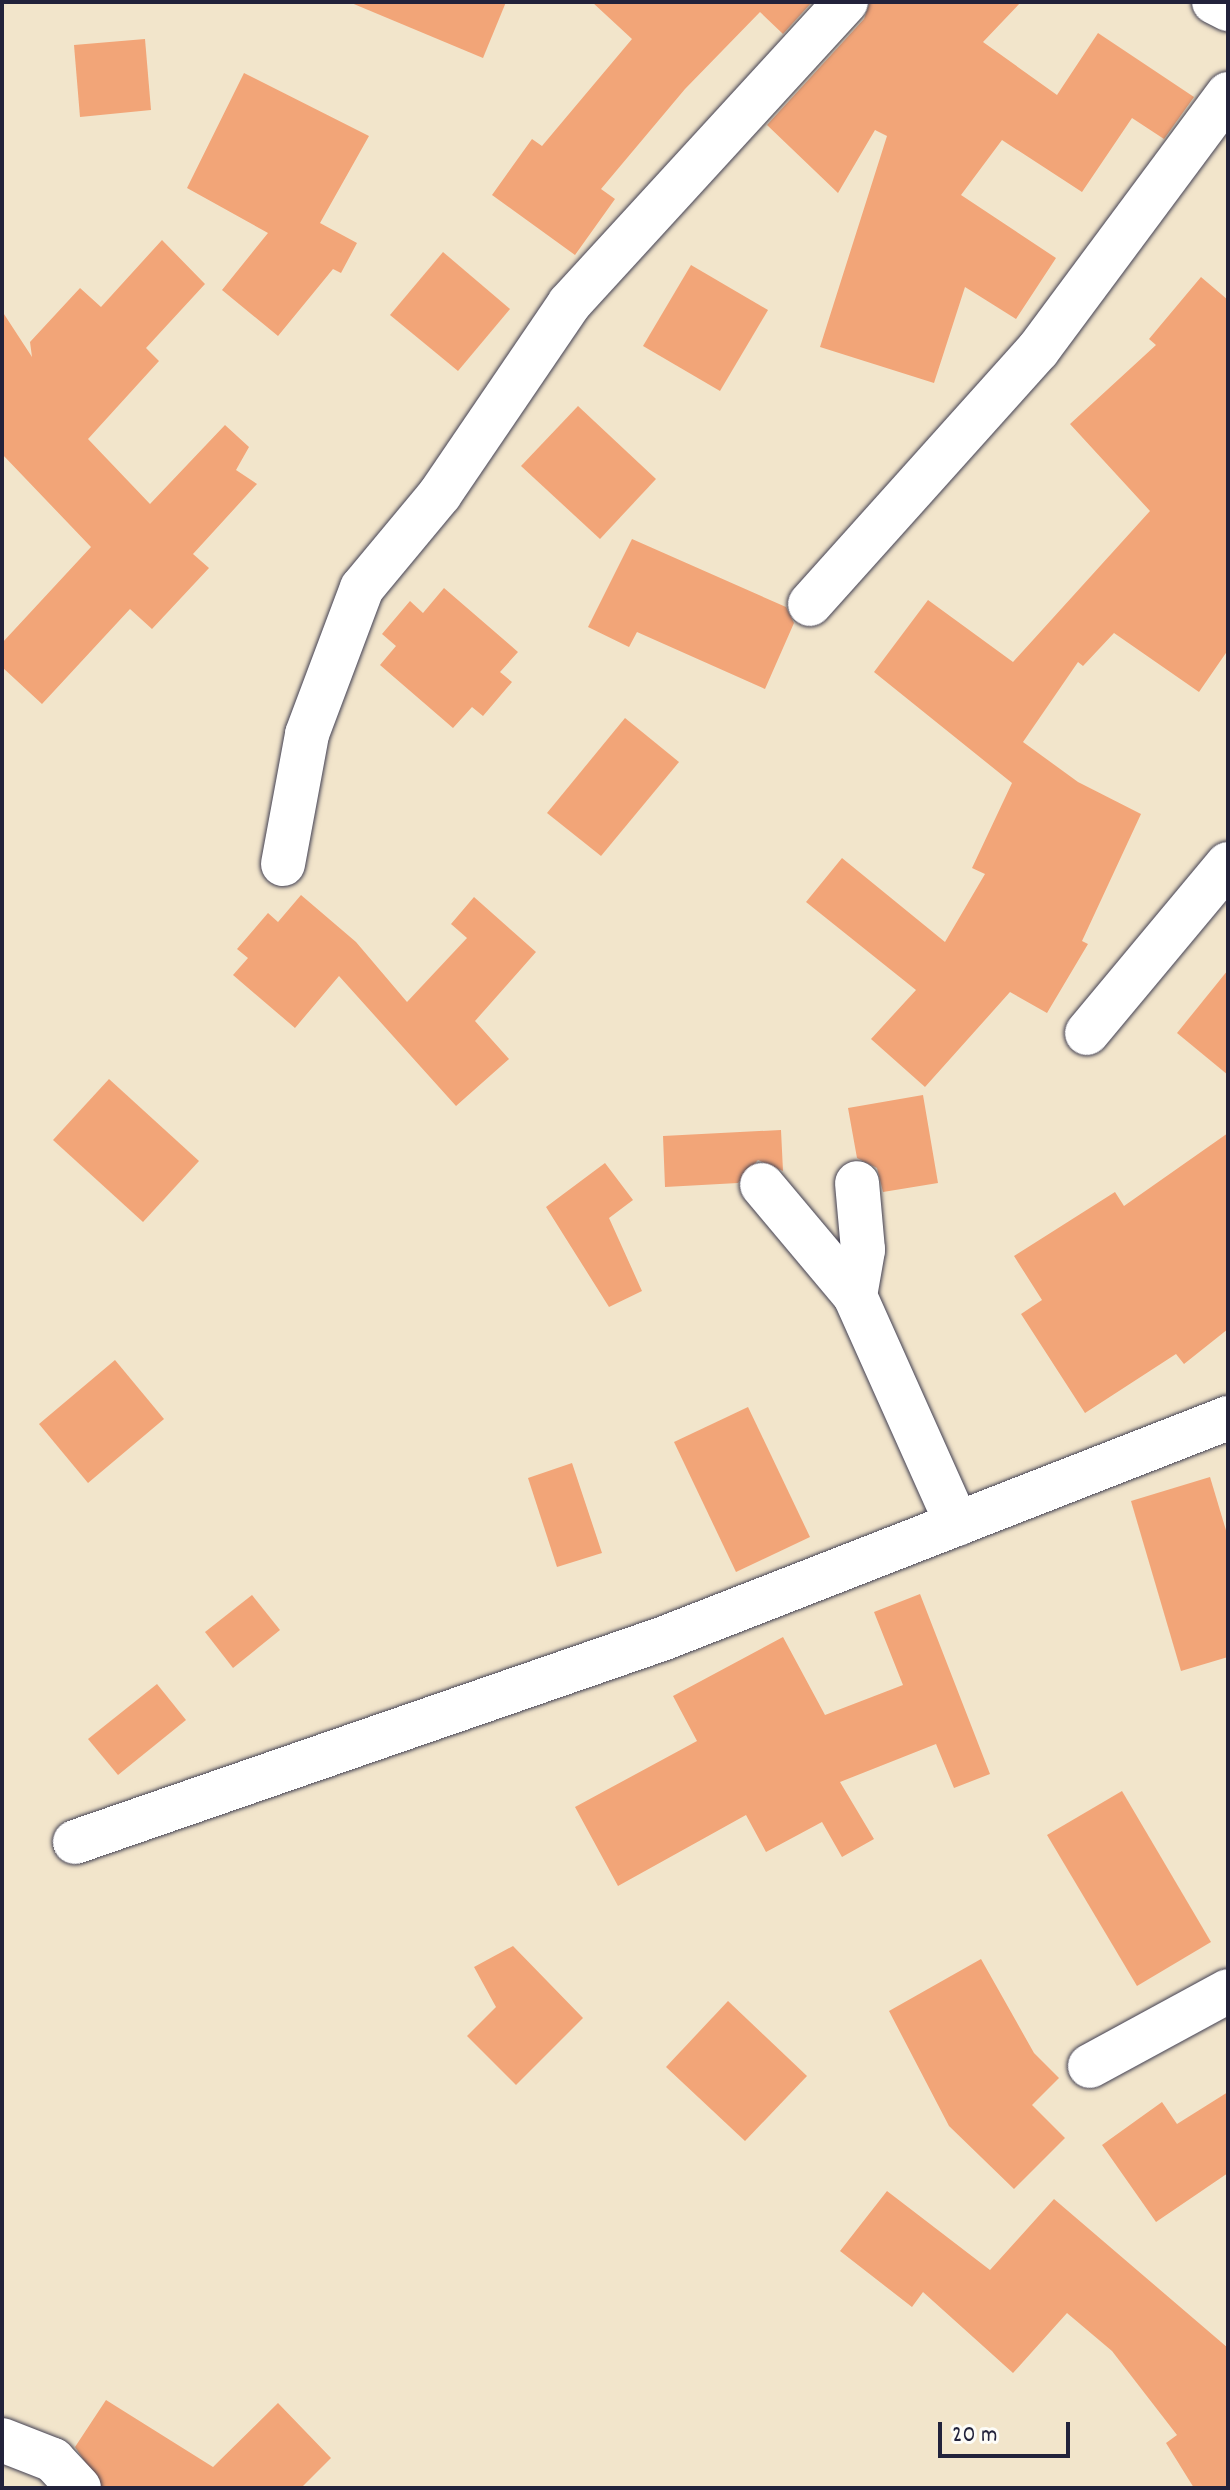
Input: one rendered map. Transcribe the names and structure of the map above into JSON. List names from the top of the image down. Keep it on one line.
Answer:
{"scale_bar":"20 m"}
